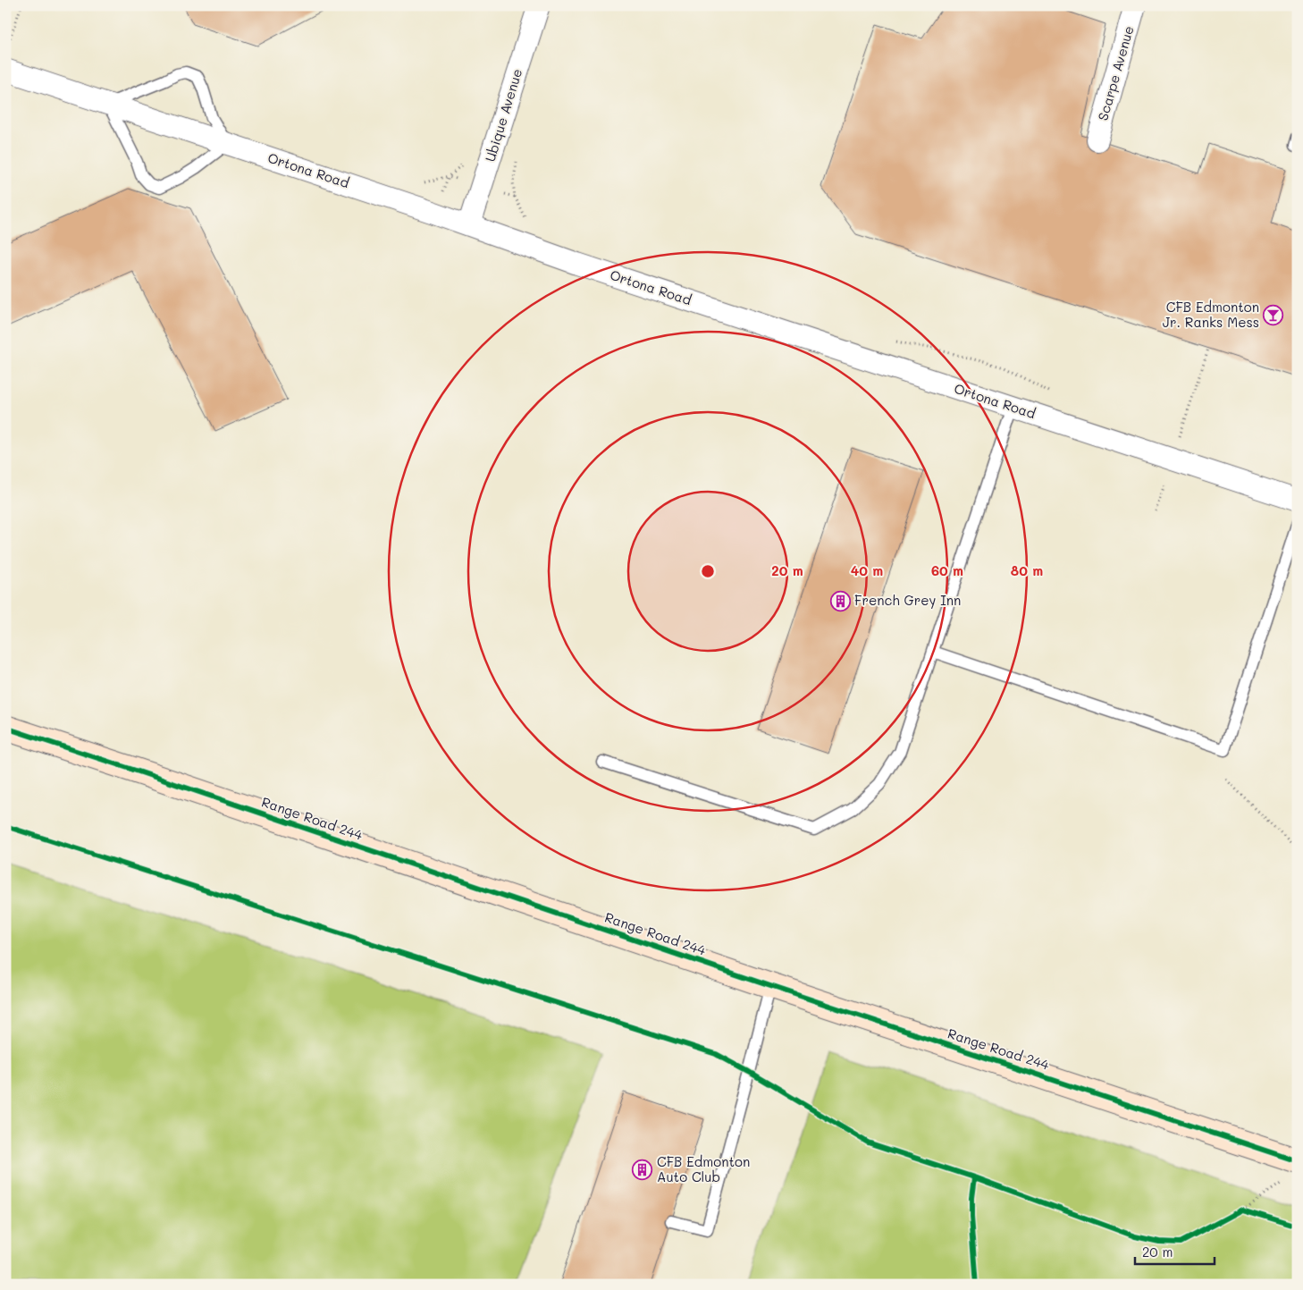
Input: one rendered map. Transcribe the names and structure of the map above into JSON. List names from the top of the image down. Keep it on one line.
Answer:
{"streets":{"street":["Scarpe Avenue","Ubique Avenue","Ortona Road","Range Road 244"]},"crossings":[["Ubique Avenue","Ortona Road"]],"places":{"bar":["CFB Edmonton Jr. Ranks Mess"],"building":["French Grey Inn","CFB Edmonton Auto Club"]},"scale_bar":"20 m","rings":["20 m","40 m","60 m","80 m"]}
